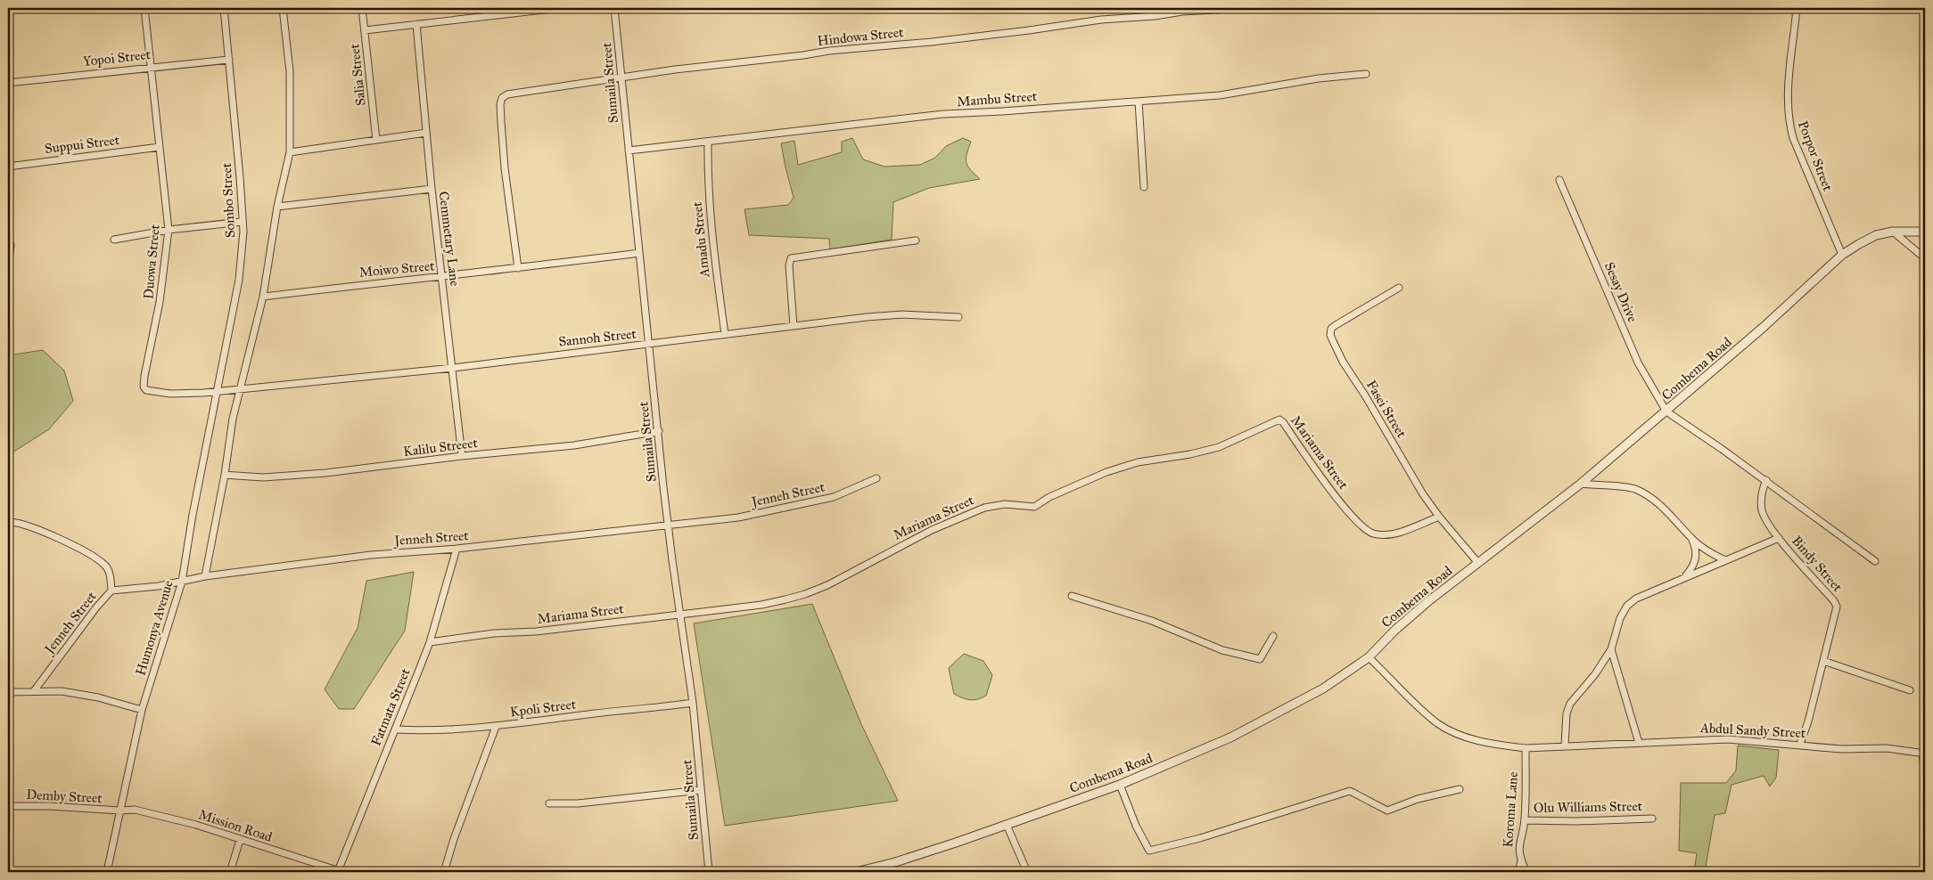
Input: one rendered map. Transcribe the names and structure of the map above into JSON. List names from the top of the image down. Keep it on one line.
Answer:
{"streets":{"street":["Hindowa Street","Yopoi Street","Salia Street","Sumaila Street","Mambu Street","Suppui Street","Porpor Street","Sombo Street","Cemmetary Lane","Amadu Street","Duowa Street","Moiwo Street","Sesay Drive","Sannoh Street","Combema Road","Fasei Street","Kalilu Streeet","Mariama Street","Jenneh Street","Bindy Street","Humonya Avenue","Fatmata Street","Kpoli Street","Abdul Sandy Street","Demby Street","Olu Williams Street","Koroma Lane","Mission Road"]},"crossings":[["Hindowa Street","Sumaila Street"],["Hindowa Street","Moiwo Street"],["Yopoi Street","Sombo Street"],["Yopoi Street","Duowa Street"],["Sumaila Street","Mambu Street"],["Sumaila Street","Moiwo Street"],["Sumaila Street","Sannoh Street"],["Sumaila Street","Kalilu Streeet"],["Sumaila Street","Mariama Street"],["Sumaila Street","Jenneh Street"],["Sumaila Street","Kpoli Street"],["Mambu Street","Amadu Street"],["Suppui Street","Duowa Street"],["Porpor Street","Combema Road"],["Sombo Street","Duowa Street"],["Sombo Street","Sannoh Street"],["Sombo Street","Humonya Avenue"],["Cemmetary Lane","Moiwo Street"],["Cemmetary Lane","Sannoh Street"],["Cemmetary Lane","Kalilu Streeet"],["Amadu Street","Sannoh Street"],["Duowa Street","Sannoh Street"],["Duowa Street","Humonya Avenue"],["Sesay Drive","Combema Road"],["Sesay Drive","Bindy Street"],["Sannoh Street","Humonya Avenue"],["Combema Road","Fasei Street"],["Combema Road","Bindy Street"],["Combema Road","Abdul Sandy Street"],["Fasei Street","Mariama Street"],["Mariama Street","Fatmata Street"],["Jenneh Street","Humonya Avenue"],["Jenneh Street","Fatmata Street"],["Bindy Street","Abdul Sandy Street"],["Humonya Avenue","Demby Street"],["Humonya Avenue","Mission Road"],["Fatmata Street","Kpoli Street"],["Fatmata Street","Mission Road"],["Abdul Sandy Street","Koroma Lane"],["Demby Street","Mission Road"],["Olu Williams Street","Koroma Lane"]]}
